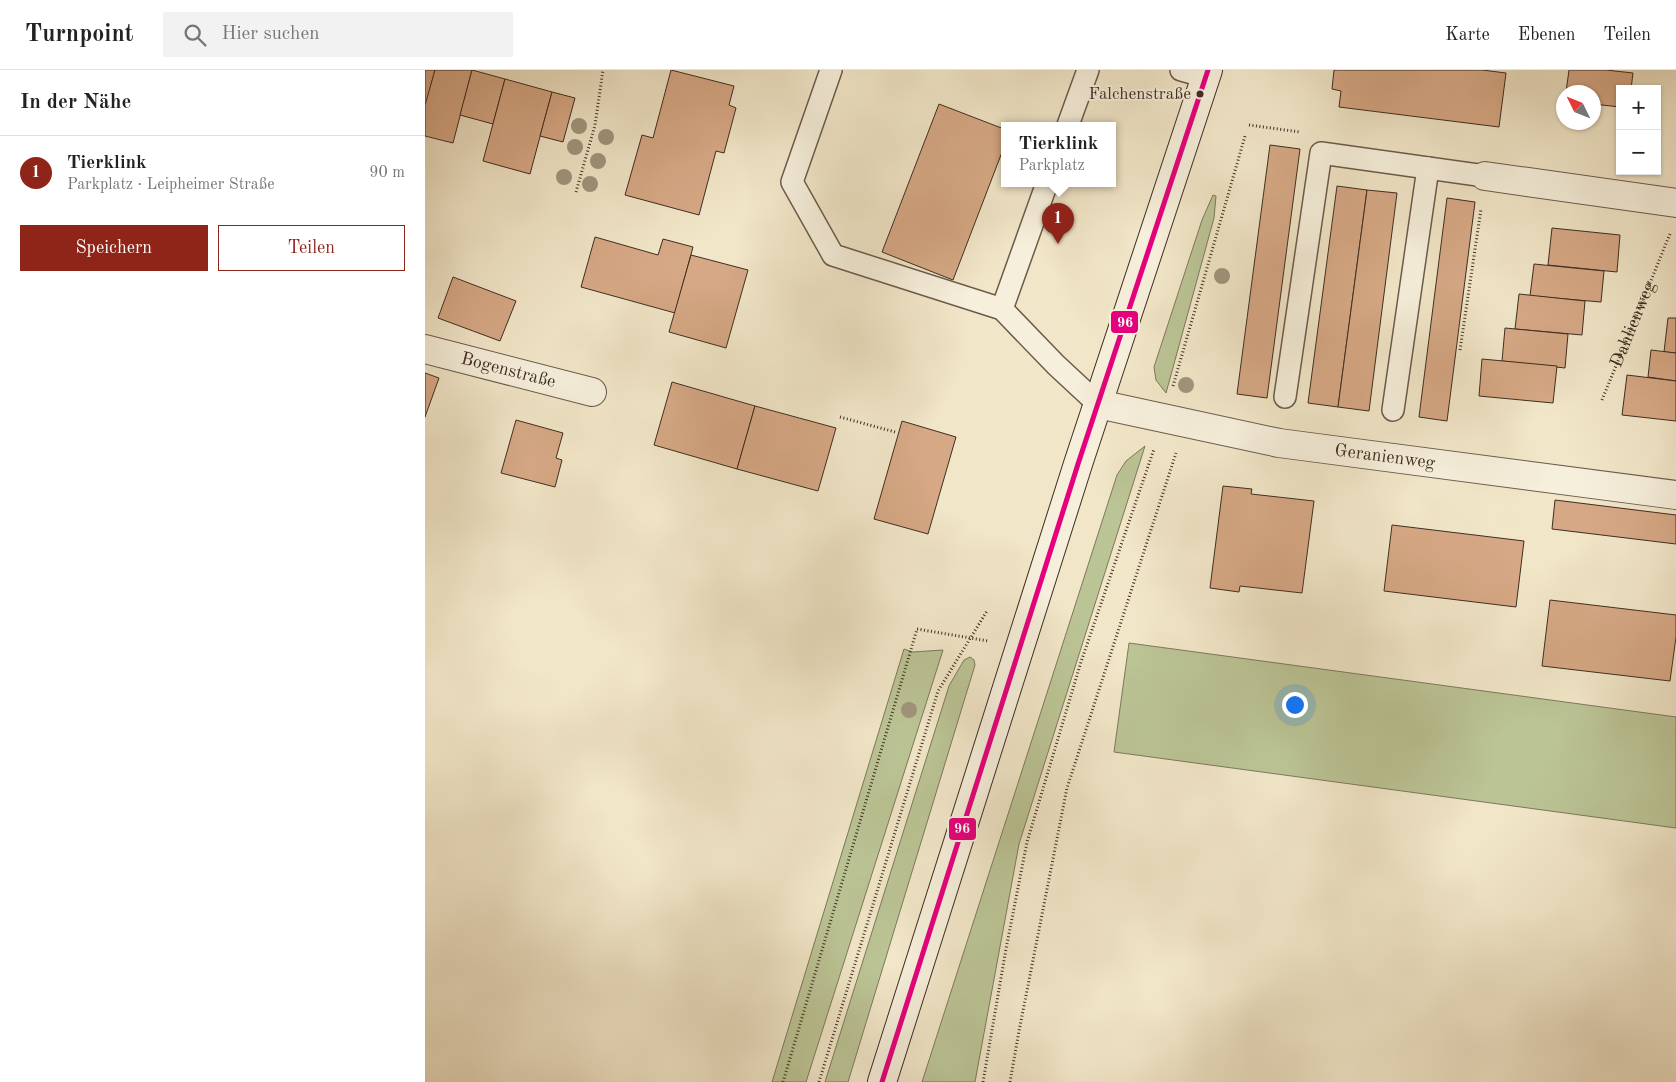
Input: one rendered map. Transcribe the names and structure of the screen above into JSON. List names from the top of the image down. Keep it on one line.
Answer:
{"streets":{"main road":["Bogenstraße","Geranienweg"],"path":["Dahlienweg"]},"places":["Falchenstraße"],"lines":["transit line 96"],"north":"top left","page":{"header":"Turnpoint","search":"Hier suchen","nav":["Karte","Ebenen","Teilen"],"heading":"In der Nähe","map_buttons":["+","−"],"popup":["Tierklink","Parkplatz"],"list":[{"mark":"1","name":"Tierklink","note":"Parkplatz · Leipheimer Straße","value":"90 m"}],"pins":"1","buttons":["Speichern","Teilen"]}}
